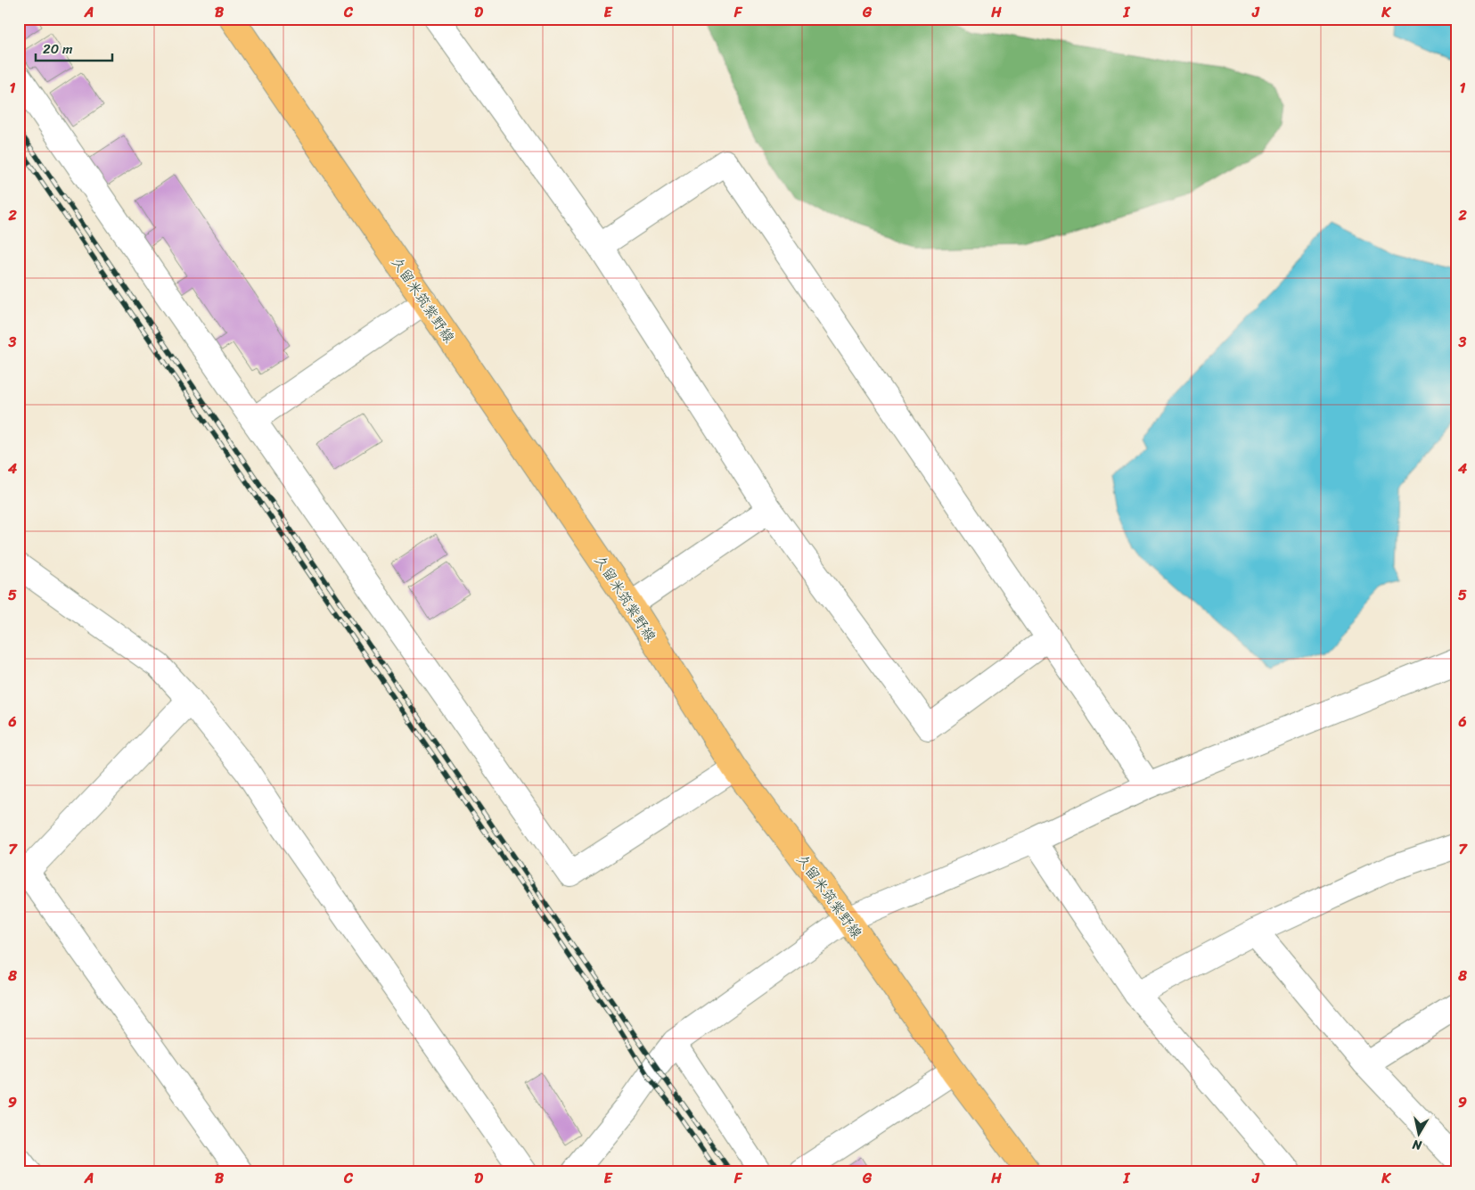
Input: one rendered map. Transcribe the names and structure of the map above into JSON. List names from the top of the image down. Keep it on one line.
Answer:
{"streets":{"main road":["久留米筑紫野線"]},"scale_bar":"20 m","north":"bottom","grid":{"columns":["A","B","C","D","E","F","G","H","I","J","K"],"rows":["1","2","3","4","5","6","7","8","9"]}}
